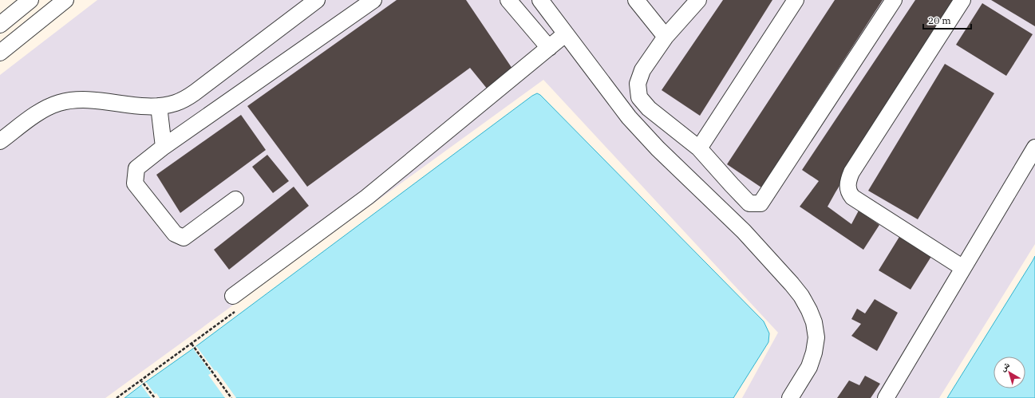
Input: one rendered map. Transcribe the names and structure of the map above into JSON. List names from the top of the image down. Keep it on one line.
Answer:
{"scale_bar":"20 m","north":"top left"}
